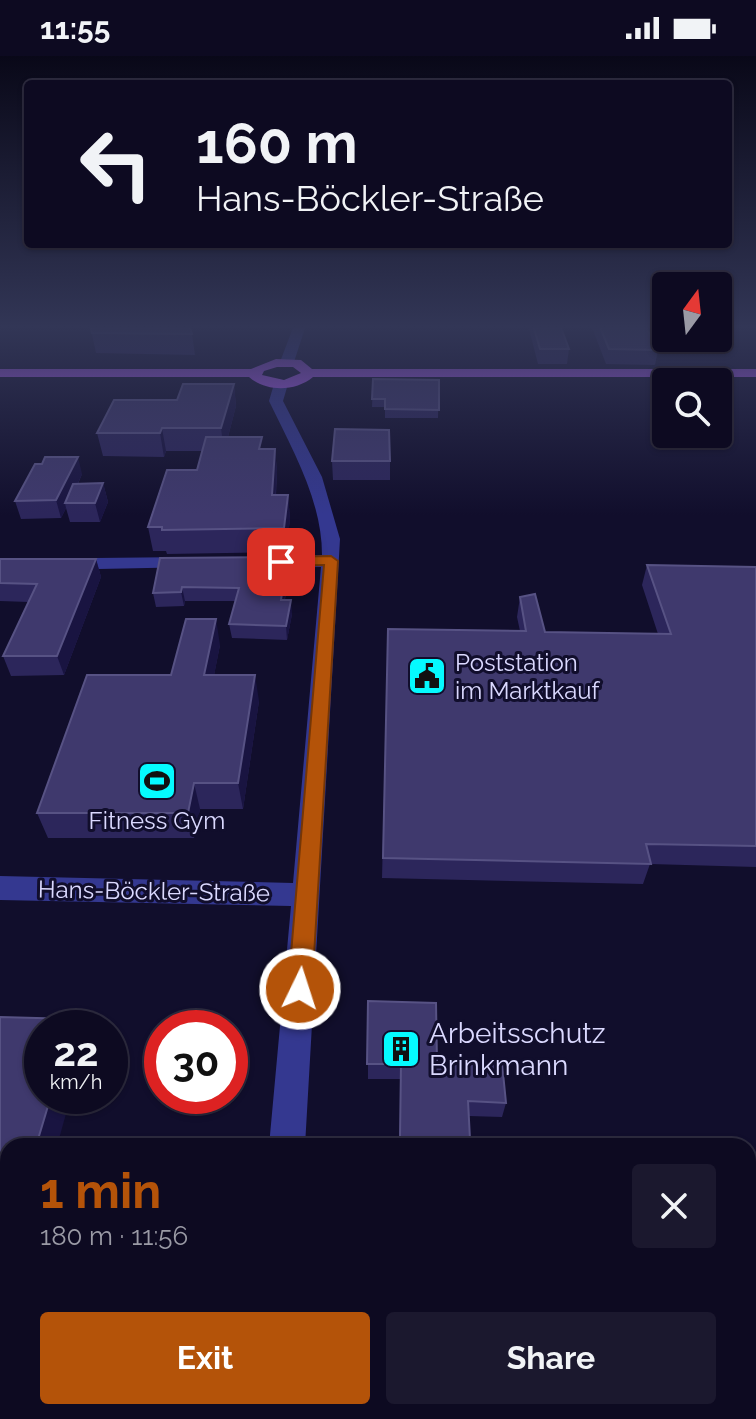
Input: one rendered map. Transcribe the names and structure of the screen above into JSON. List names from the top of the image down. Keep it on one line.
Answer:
{"streets":{"street":["Hans-Böckler-Straße"]},"places":{"public building":["Poststation im Marktkauf"],"sports":["Fitness Gym"],"building":["Arbeitsschutz Brinkmann"]},"north":"top","page":{"status":"11:55","turn":["160 m","Hans-Böckler-Straße"],"speed":"22 km/h","limit":"30","heading":["1 min","180 m · 11:56"],"buttons":["Exit","Share"]}}
